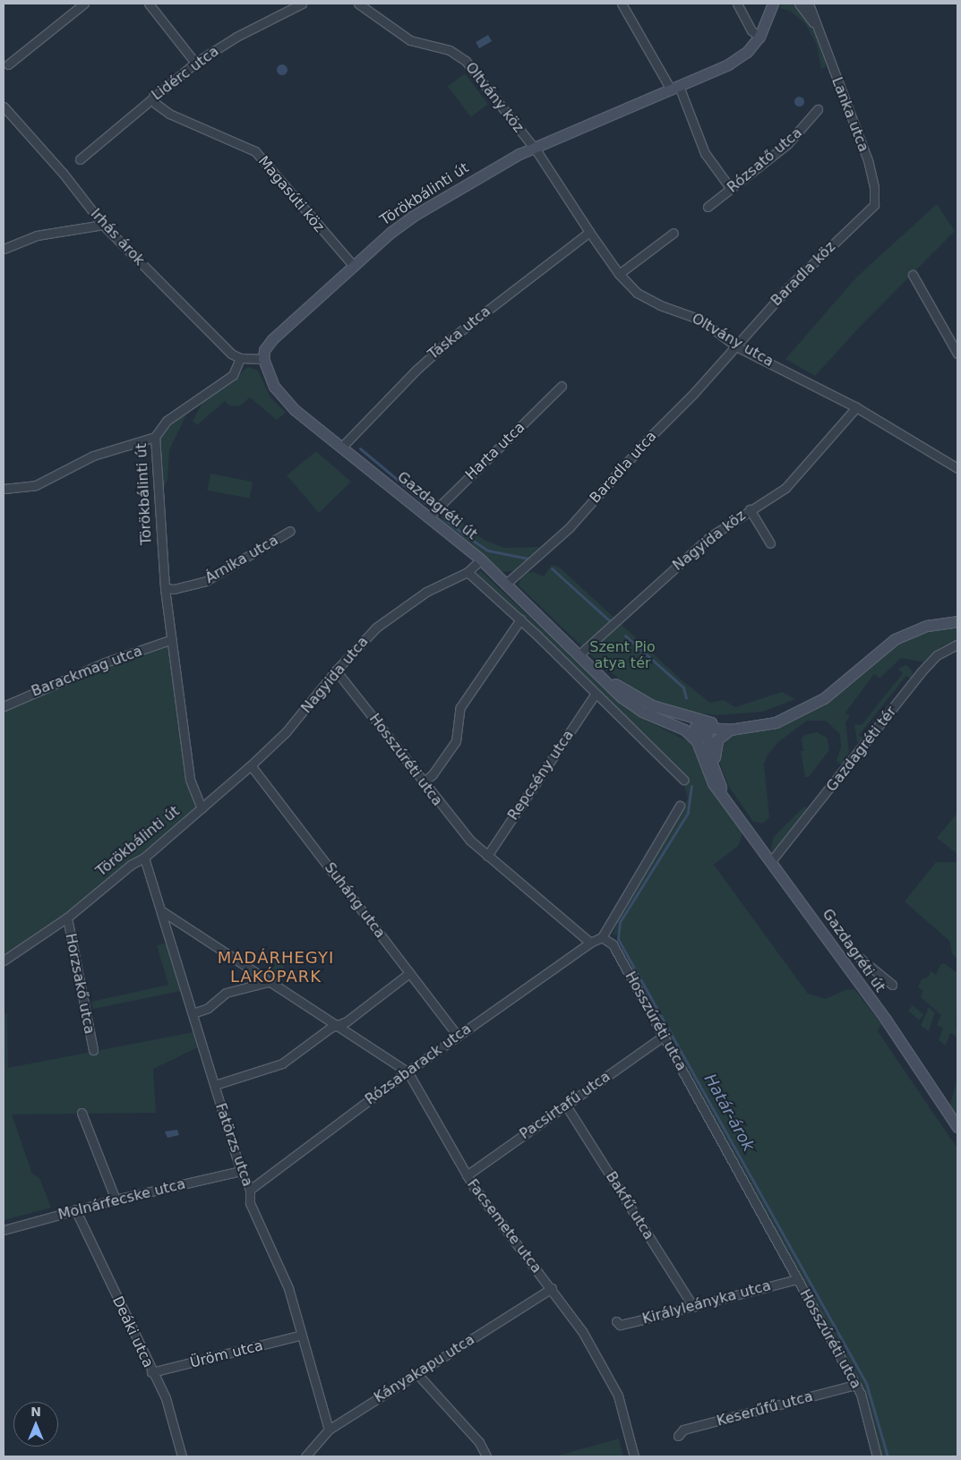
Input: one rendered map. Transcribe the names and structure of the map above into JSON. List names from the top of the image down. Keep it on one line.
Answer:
{"streets":{"street":["Lidérc utca","Oltvány köz","Lanka utca","Rózsatő utca","Magasúti köz","Törökbálinti út","Irhás árok","Baradla köz","Táska utca","Oltvány utca","Harta utca","Baradla utca","Gazdagréti út","Nagyida köz","Árnika utca","Barackmag utca","Nagyida utca","Gazdagréti tér","Hosszúréti utca","Repcsény utca","Suháng utca","Horzsakő utca","Rózsabarack utca","Pacsirtafű utca","Fatörzs utca","Molnárfecske utca","Bakfű utca","Facsemete utca","Királyleányka utca","Deáki utca","Üröm utca","Kányakapu utca","Keserűfű utca"]},"crossings":[["Lidérc utca","Magasúti köz"],["Oltvány köz","Törökbálinti út"],["Oltvány köz","Oltvány utca"],["Lanka utca","Baradla köz"],["Magasúti köz","Törökbálinti út"],["Törökbálinti út","Irhás árok"],["Törökbálinti út","Oltvány utca"],["Törökbálinti út","Gazdagréti út"],["Törökbálinti út","Árnika utca"],["Törökbálinti út","Barackmag utca"],["Törökbálinti út","Nagyida utca"],["Törökbálinti út","Horzsakő utca"],["Törökbálinti út","Fatörzs utca"],["Baradla köz","Oltvány utca"],["Baradla köz","Baradla utca"],["Táska utca","Oltvány utca"],["Táska utca","Gazdagréti út"],["Oltvány utca","Baradla utca"],["Oltvány utca","Nagyida köz"],["Harta utca","Gazdagréti út"],["Baradla utca","Gazdagréti út"],["Gazdagréti út","Nagyida köz"],["Gazdagréti út","Nagyida utca"],["Gazdagréti út","Gazdagréti tér"],["Nagyida utca","Hosszúréti utca"],["Nagyida utca","Suháng utca"],["Hosszúréti utca","Repcsény utca"],["Hosszúréti utca","Rózsabarack utca"],["Hosszúréti utca","Pacsirtafű utca"],["Hosszúréti utca","Királyleányka utca"],["Hosszúréti utca","Keserűfű utca"],["Suháng utca","Rózsabarack utca"],["Rózsabarack utca","Fatörzs utca"],["Rózsabarack utca","Facsemete utca"],["Pacsirtafű utca","Bakfű utca"],["Pacsirtafű utca","Facsemete utca"],["Fatörzs utca","Molnárfecske utca"],["Fatörzs utca","Facsemete utca"],["Fatörzs utca","Üröm utca"],["Fatörzs utca","Kányakapu utca"],["Molnárfecske utca","Deáki utca"],["Bakfű utca","Királyleányka utca"],["Facsemete utca","Kányakapu utca"],["Deáki utca","Üröm utca"]],"districts":["MADÁRHEGYI LAKÓPARK"],"water":["Határ-árok"],"parks":["Szent Pio atya tér"],"north":"top"}
